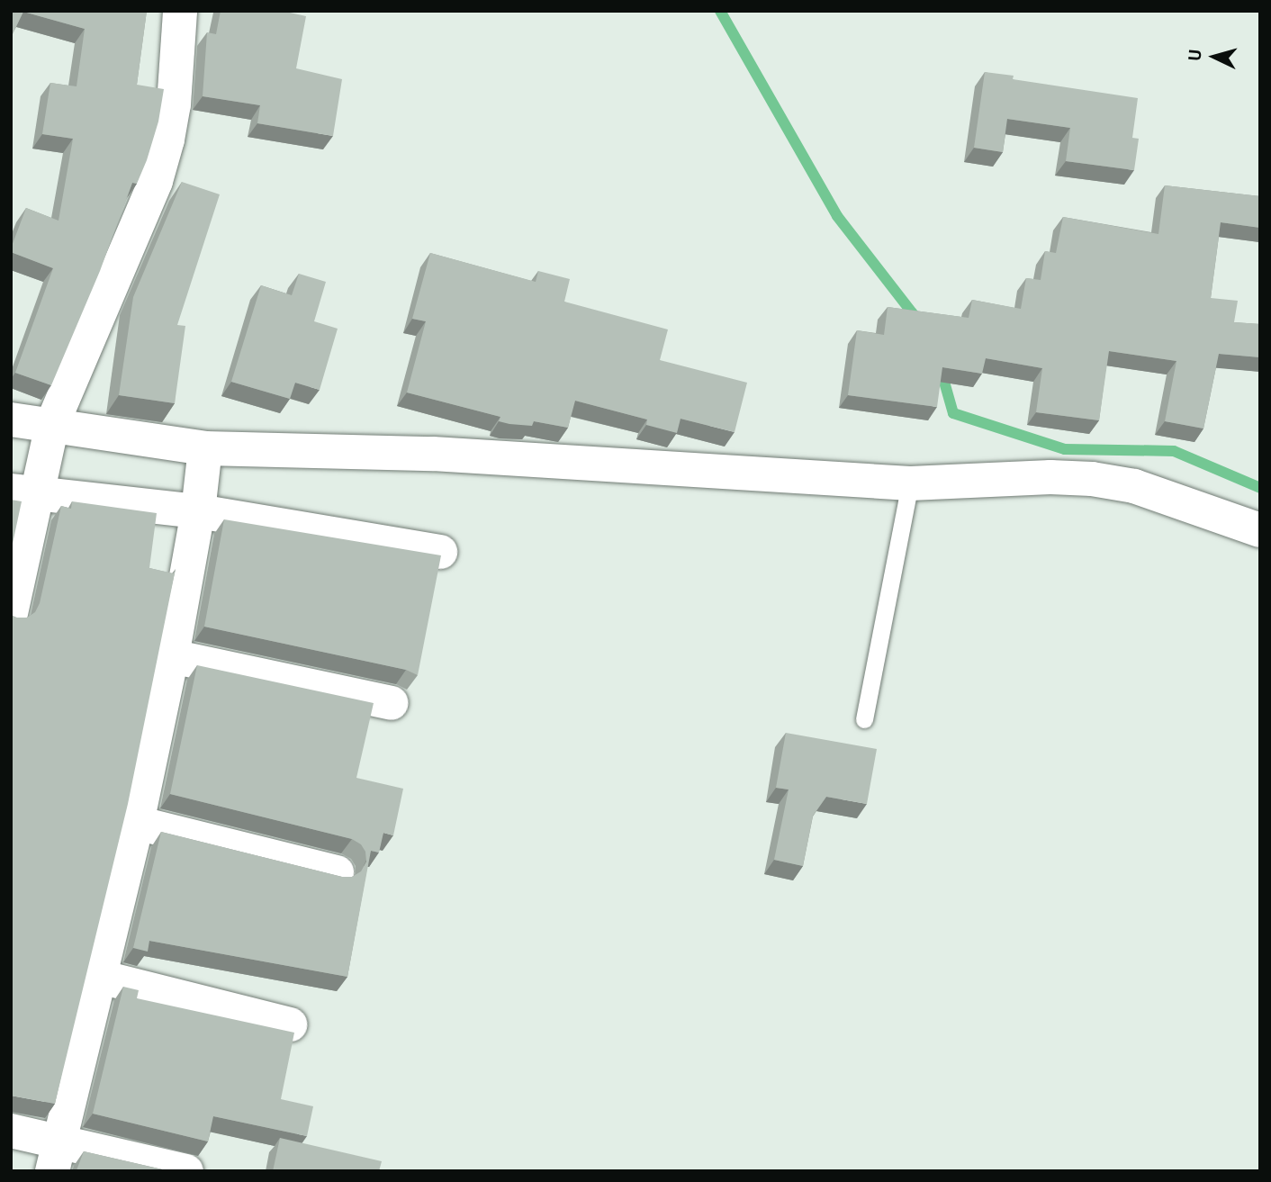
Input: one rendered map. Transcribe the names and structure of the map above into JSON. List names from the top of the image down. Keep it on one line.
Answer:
{"north":"left"}
